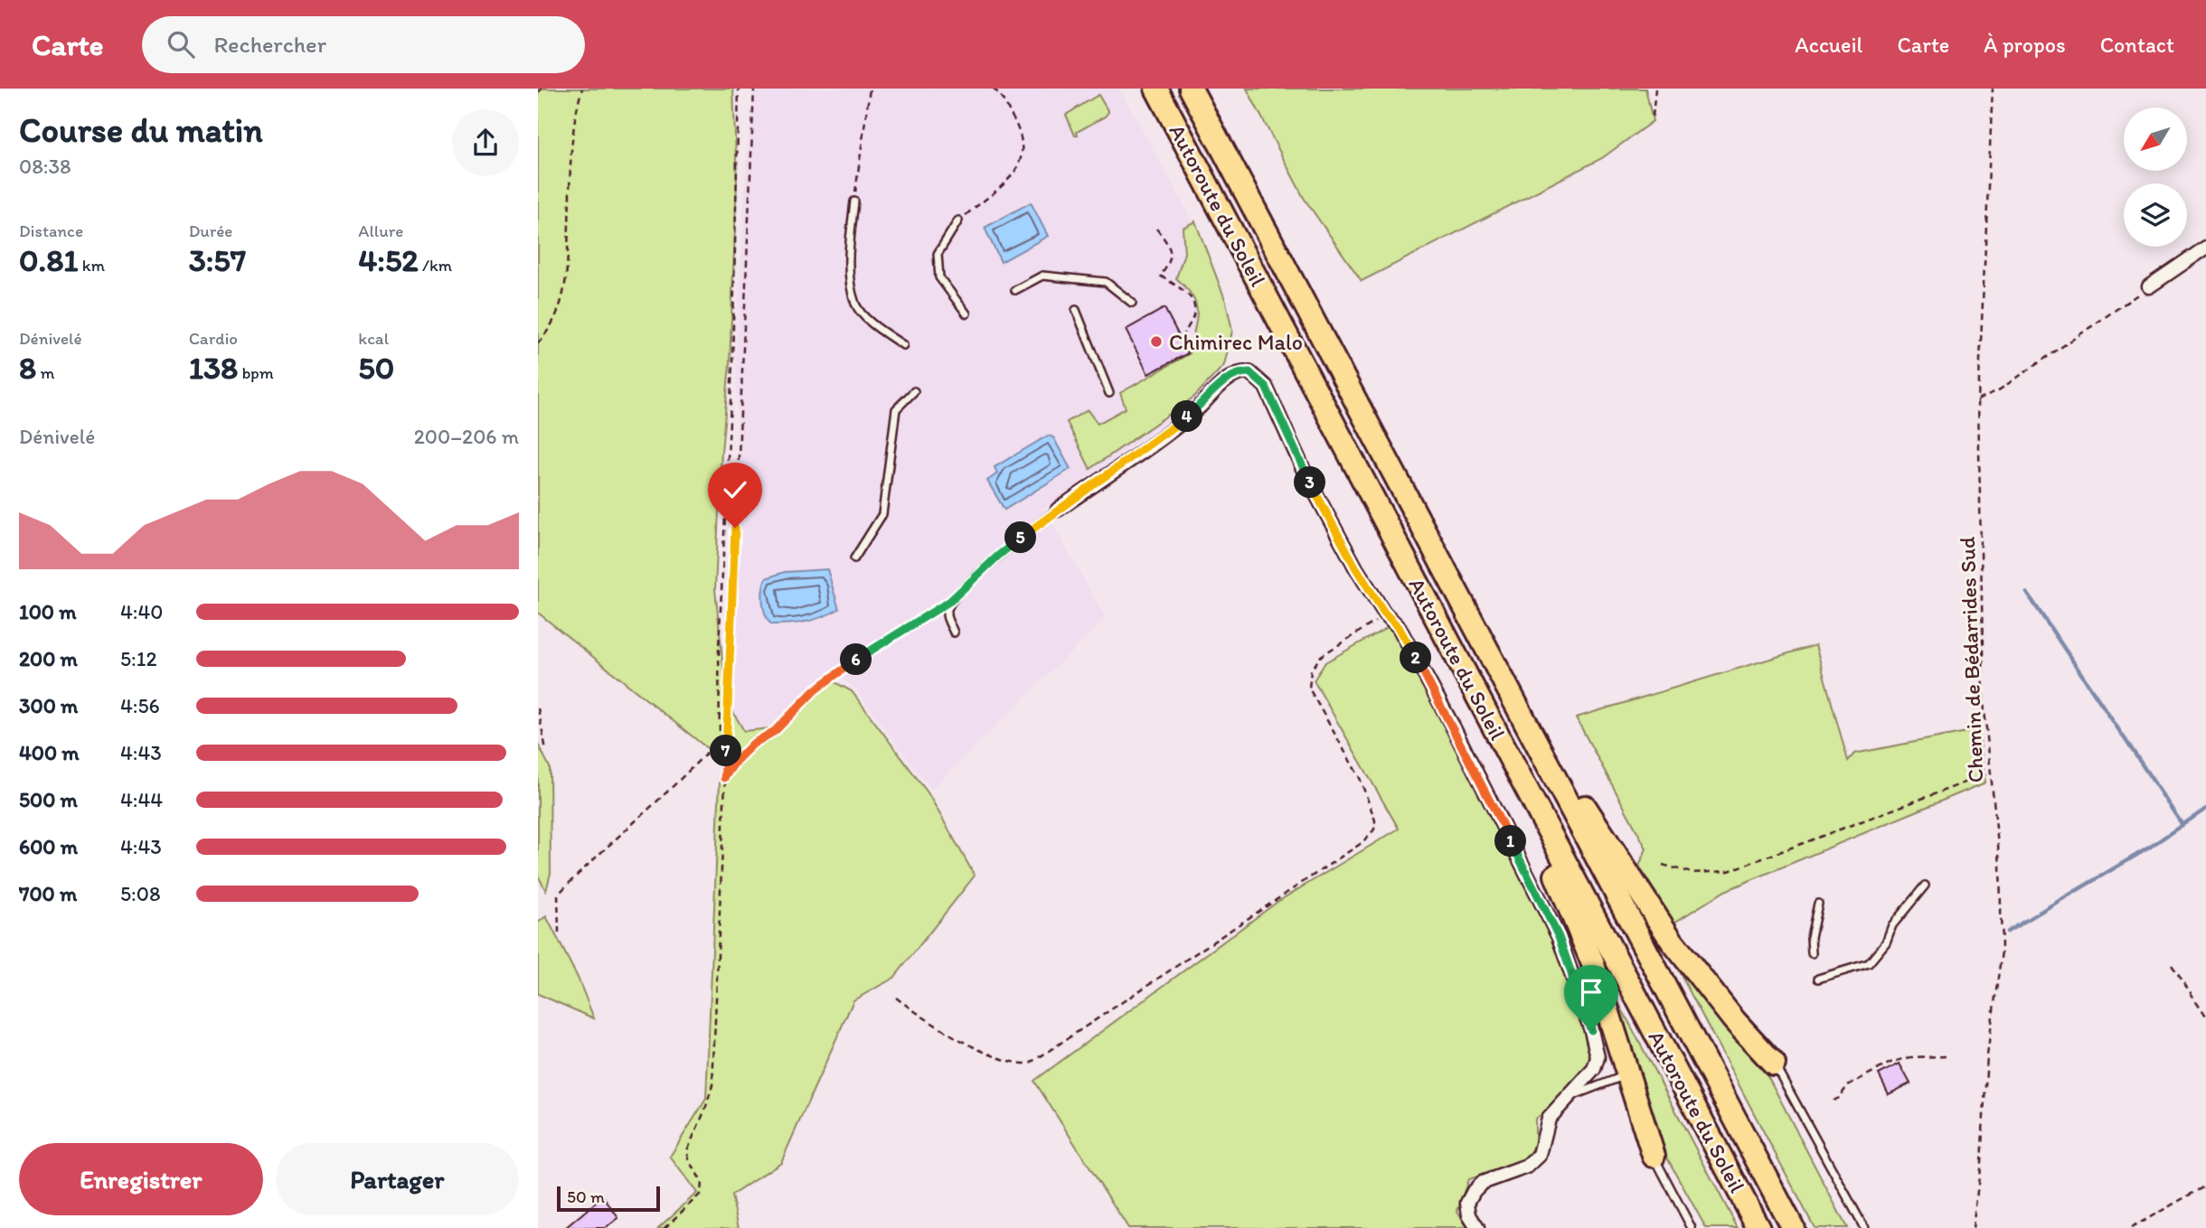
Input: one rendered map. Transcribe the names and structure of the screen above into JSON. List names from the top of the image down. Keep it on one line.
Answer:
{"streets":{"highway":["Autoroute du Soleil"],"path":["Chemin de Bédarrides Sud"]},"places":["Chimirec Malo"],"scale_bar":"50 m","north":"bottom left","page":{"header":"Carte","search":"Rechercher","nav":["Accueil","Carte","À propos","Contact"],"heading":["Course du matin","08:38"],"stats":[["Distance","0.81 km"],["Durée","3:57"],["Allure","4:52 /km"],["Dénivelé","8 m"],["Cardio","138 bpm"],["kcal","50"]],"pins":["4","3","5","2","6","7","1"],"chart":["Dénivelé","200–206 m"],"list":[{"name":"100 m","note":"4:40"},{"name":"200 m","note":"5:12"},{"name":"300 m","note":"4:56"},{"name":"400 m","note":"4:43"},{"name":"500 m","note":"4:44"},{"name":"600 m","note":"4:43"},{"name":"700 m","note":"5:08"}],"buttons":["Enregistrer","Partager"],"scale":"50 m"}}
